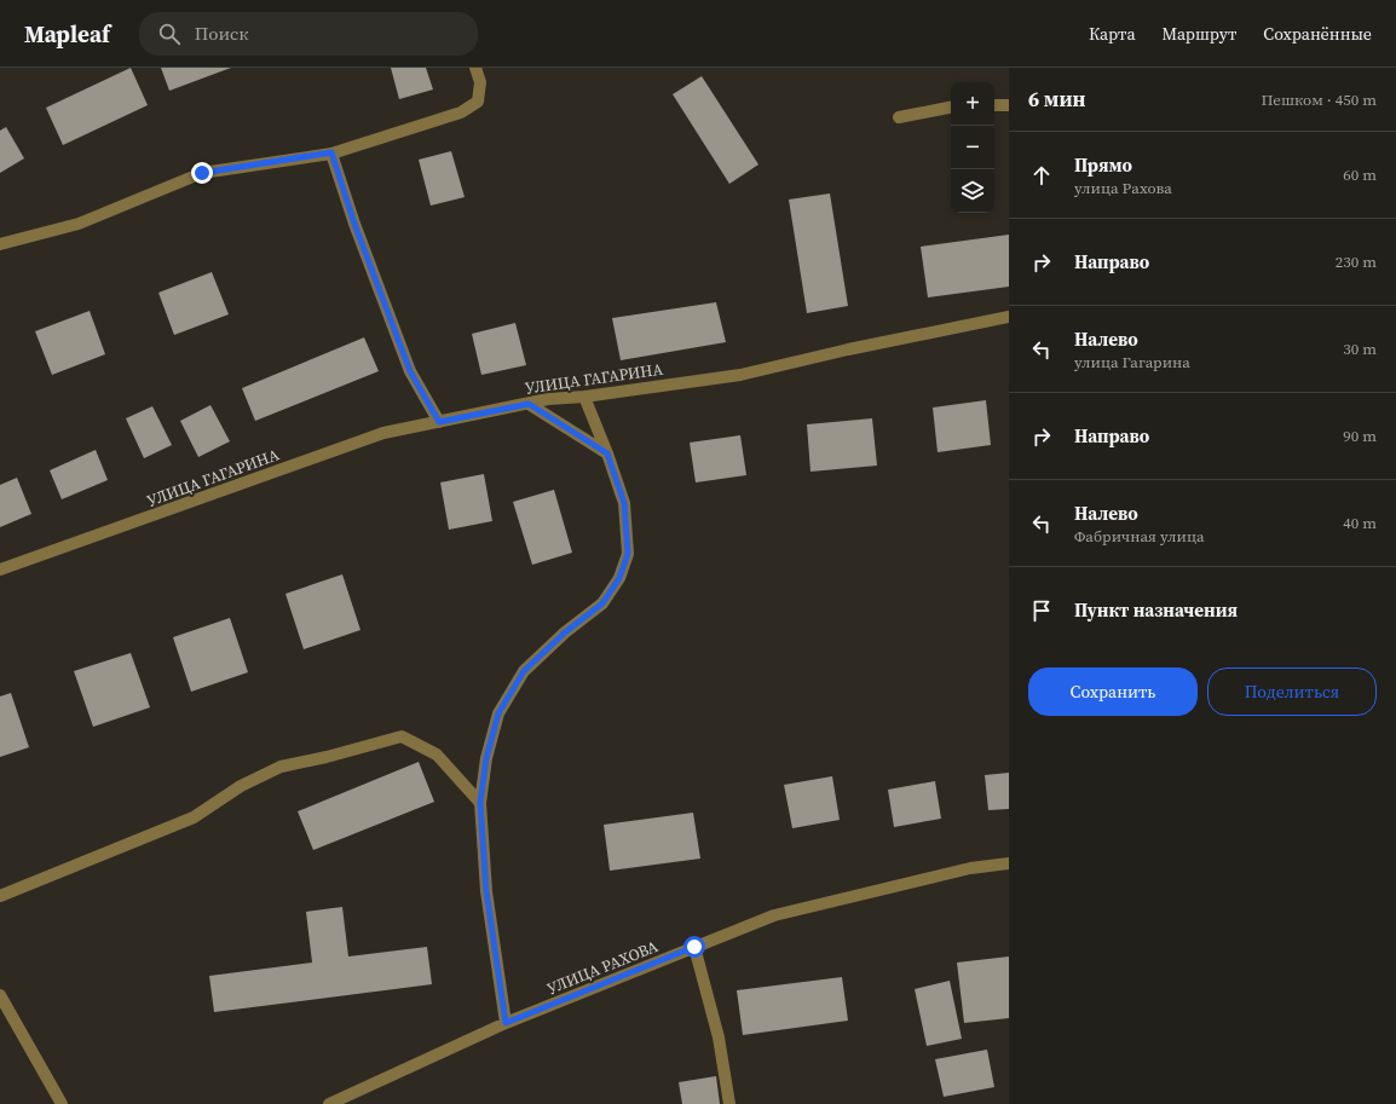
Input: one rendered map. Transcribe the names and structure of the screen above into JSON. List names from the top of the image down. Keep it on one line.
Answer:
{"streets":{"street":["УЛИЦА ГАГАРИНА","УЛИЦА РАХОВА"]},"page":{"header":"Mapleaf","search":"Поиск","nav":["Карта","Маршрут","Сохранённые"],"heading":["6 мин","Пешком · 450 m"],"map_buttons":["+","−"],"list":[["Прямо","улица Рахова","60 m"],["Направо","230 m"],["Налево","улица Гагарина","30 m"],["Направо","90 m"],["Налево","Фабричная улица","40 m"],"Пункт назначения"],"buttons":["Сохранить","Поделиться"]}}
